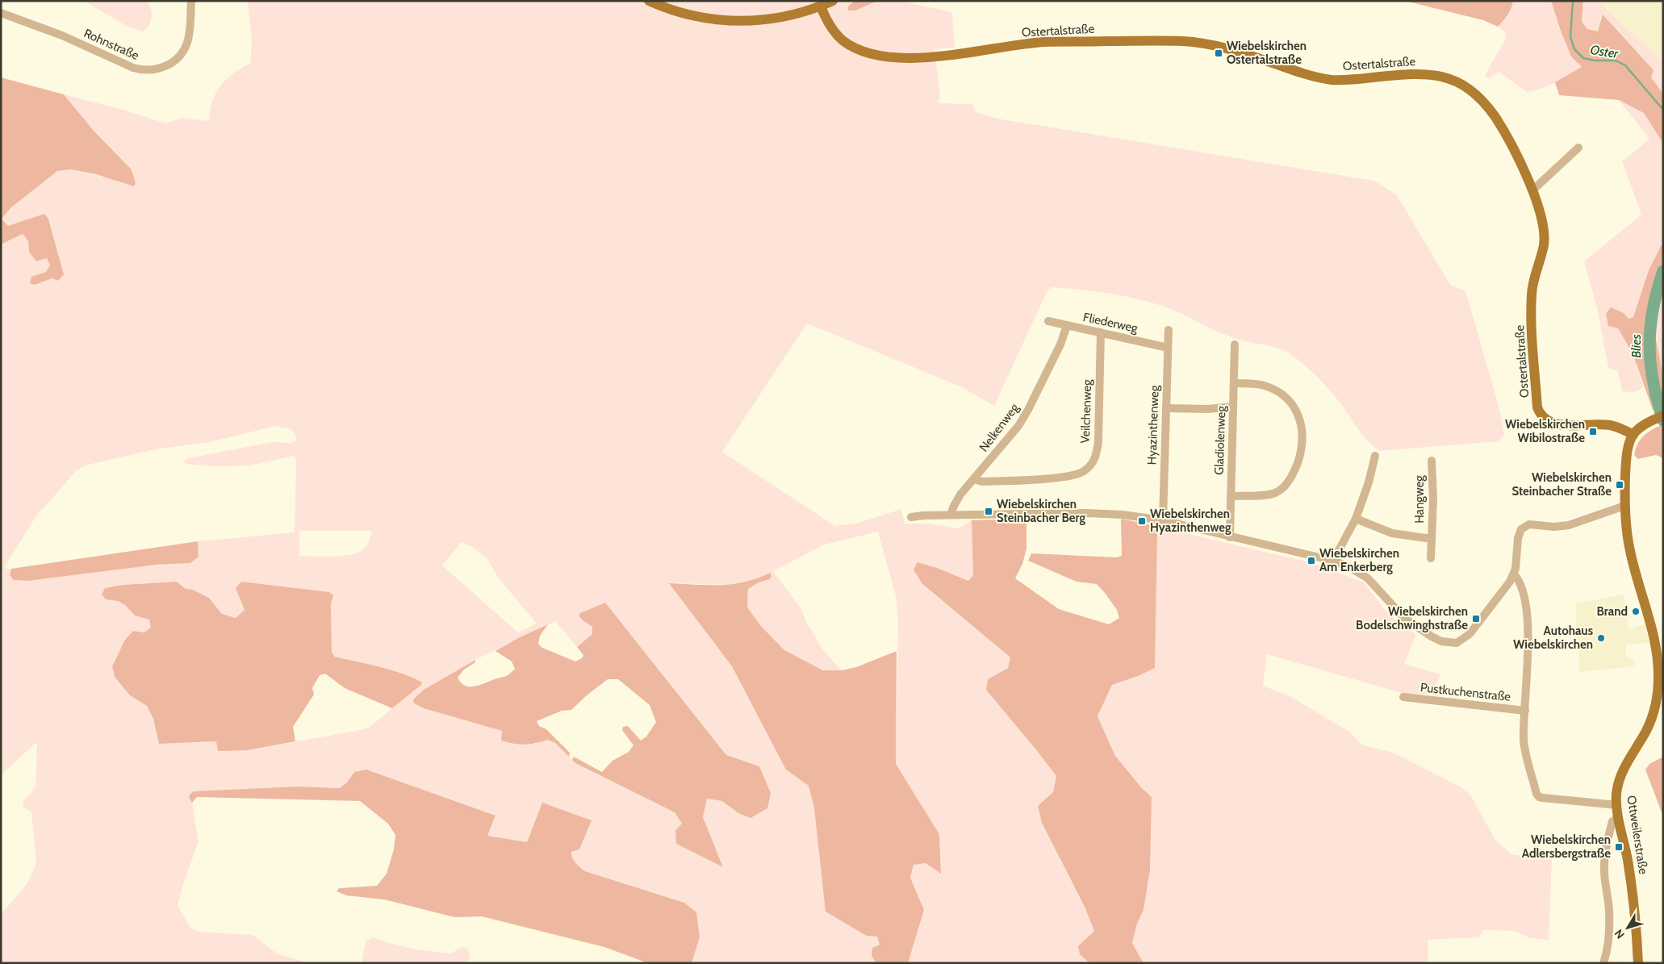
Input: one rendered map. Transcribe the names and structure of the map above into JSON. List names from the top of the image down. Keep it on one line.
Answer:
{"streets":{"main road":["Ostertalstraße","Ottweilerstraße"],"street":["Rohnstraße","Fliederweg","Veilchenweg","Hyazinthenweg","Nelkenweg","Gladiolenweg","Hangweg","Pustkuchenstraße"]},"crossings":[["Ostertalstraße","Ottweilerstraße"],["Fliederweg","Veilchenweg"],["Fliederweg","Hyazinthenweg"],["Fliederweg","Nelkenweg"],["Veilchenweg","Nelkenweg"]],"water":["Oster","Blies"],"places":{"transit":["Wiebelskirchen Ostertalstraße","Wiebelskirchen Wibilostraße","Wiebelskirchen Steinbacher Straße","Wiebelskirchen Steinbacher Berg","Wiebelskirchen Hyazinthenweg","Wiebelskirchen Am Enkerberg","Wiebelskirchen Bodelschwinghstraße","Wiebelskirchen Adlersbergstraße"],"other":["Brand","Autohaus Wiebelskirchen"]},"north":"bottom left"}
